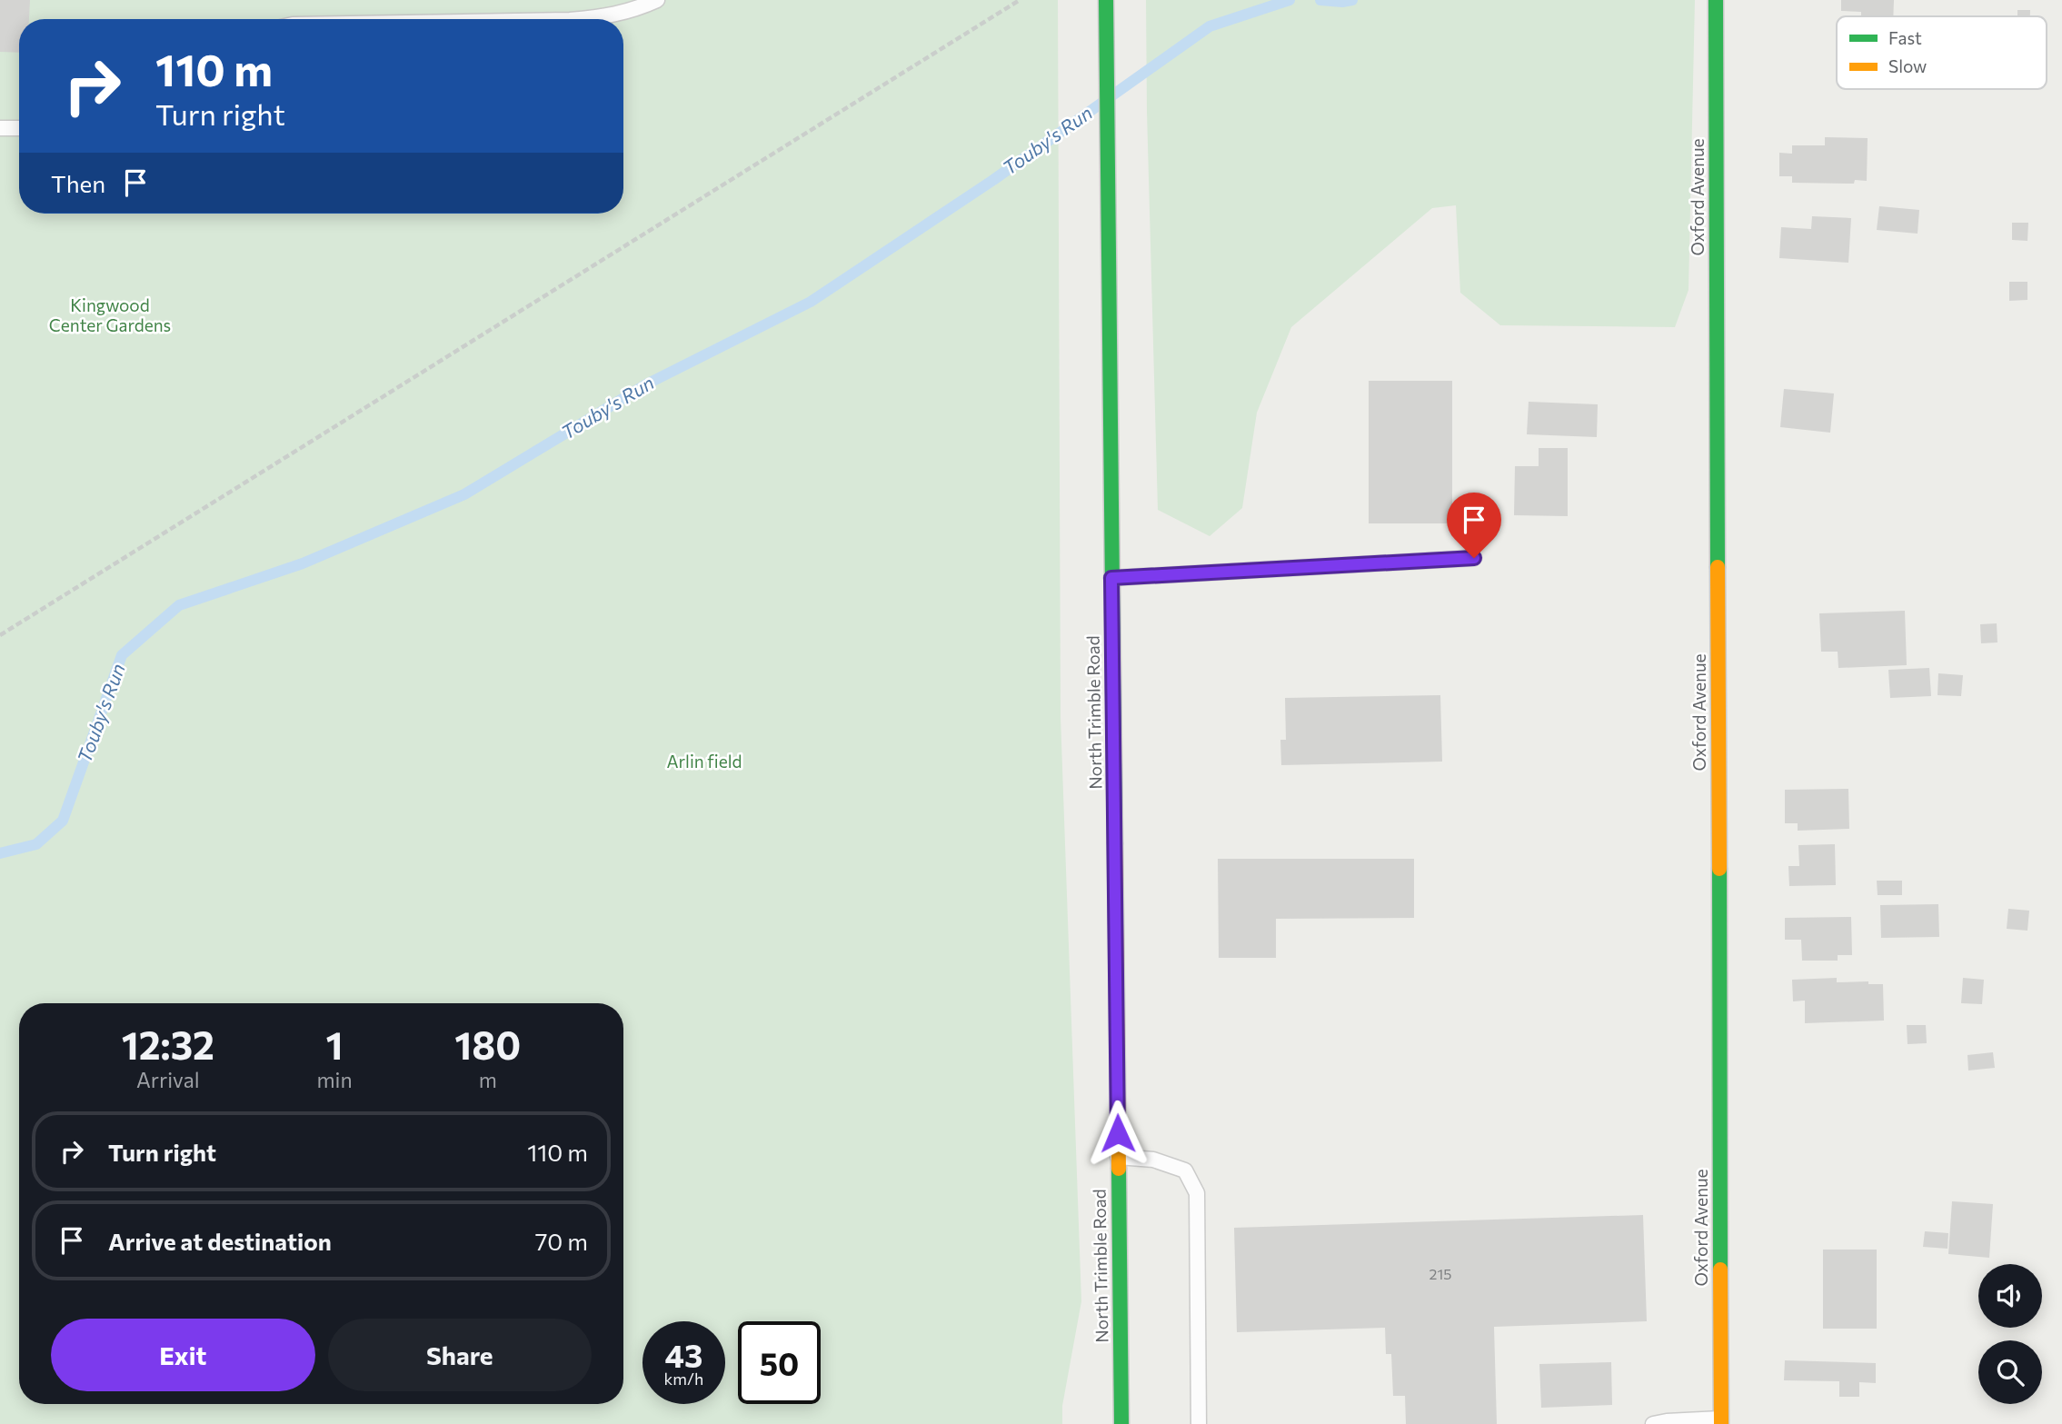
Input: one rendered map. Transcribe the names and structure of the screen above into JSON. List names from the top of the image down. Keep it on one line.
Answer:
{"streets":{"main road":["Oxford Avenue","North Trimble Road"]},"water":["Touby's Run"],"parks":["Kingwood Center Gardens","Arlin field"],"house_numbers":["215"],"legend":["Fast","Slow"],"page":{"turn":["110 m","Turn right"],"then":"Then","eta":["12:32","Arrival","1","min","180","m"],"list":[{"name":"Turn right","value":"110 m"},{"name":"Arrive at destination","value":"70 m"}],"buttons":["Exit","Share"],"speed":"43 km/h","limit":"50"}}
